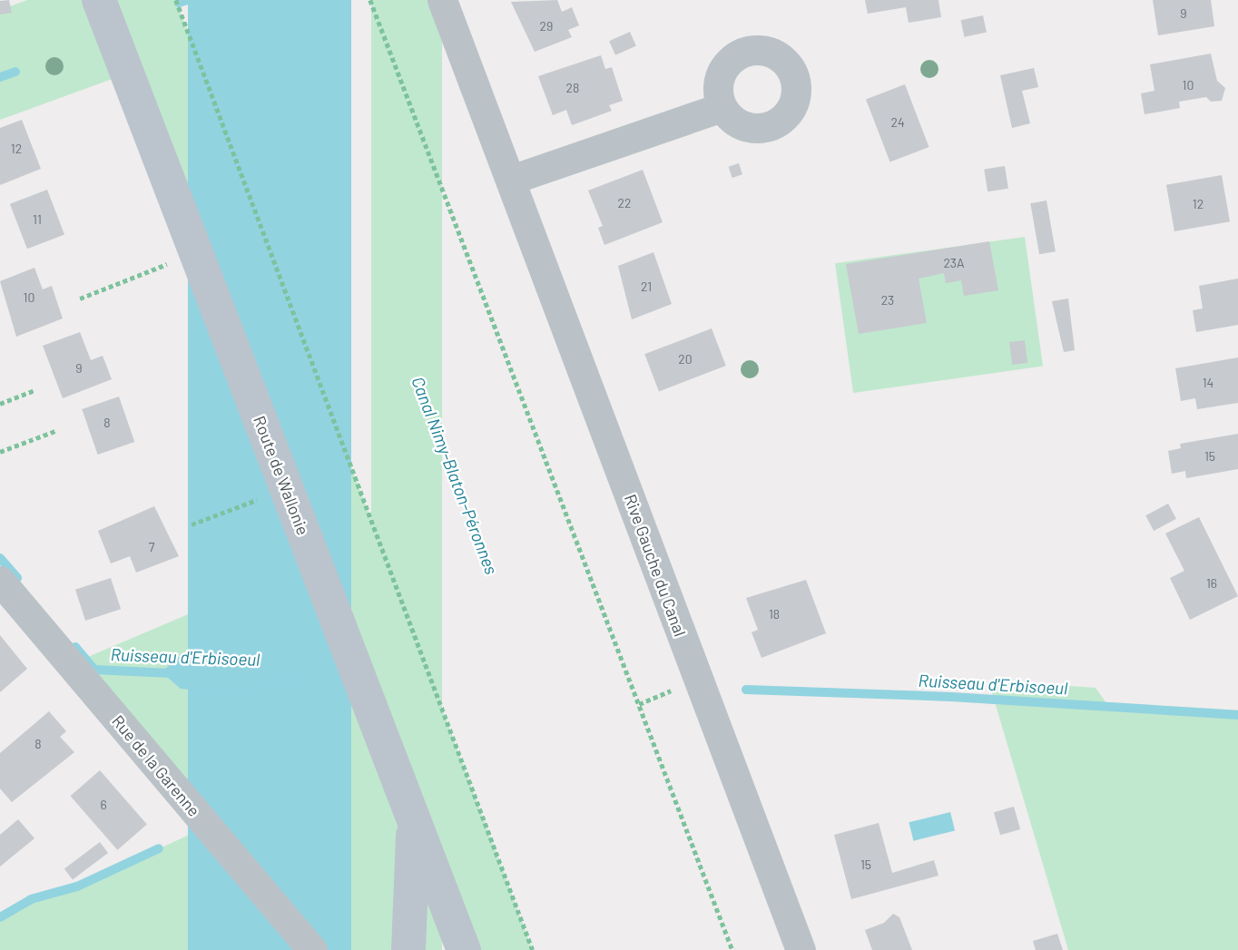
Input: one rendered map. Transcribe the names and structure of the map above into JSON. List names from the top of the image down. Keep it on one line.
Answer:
{"streets":{"main road":["Route de Wallonie"],"street":["Rive Gauche du Canal","Rue de la Garenne"]},"water":["Canal Nimy-Blaton-Péronnes","Ruisseau d'Erbisoeul"],"house_numbers":["9","29","10","28","24","12","22","12","11","23A","21","10","23","20","9","14","8","15","7","16","18","8","6","15"]}
